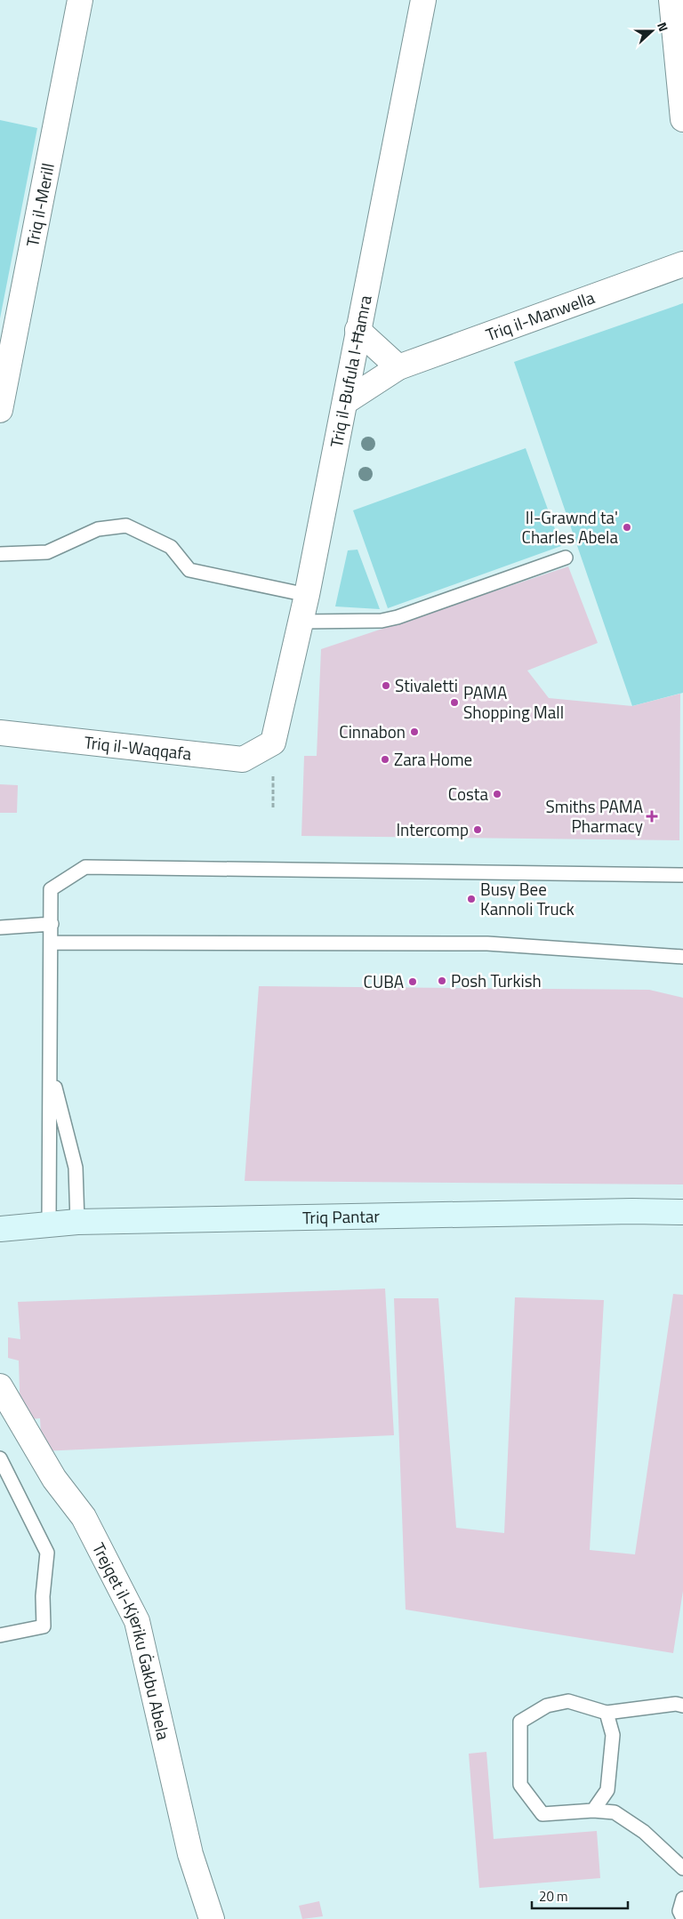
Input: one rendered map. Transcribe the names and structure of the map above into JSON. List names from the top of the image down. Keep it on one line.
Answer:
{"streets":{"main road":["Triq Pantar"],"street":["Triq il-Merill","Triq il-Manwella","Triq il-Bufula l-Ħamra","Triq il-Waqqafa","Trejqet il-Kjeriku Ġakbu Abela"]},"crossings":[["Triq il-Manwella","Triq il-Bufula l-Ħamra"],["Triq il-Bufula l-Ħamra","Triq il-Waqqafa"]],"places":{"other":["Il-Grawnd ta' Charles Abela","Stivaletti","PAMA Shopping Mall","Cinnabon","Zara Home","Costa","Intercomp","Busy Bee Kannoli Truck","Posh Turkish","CUBA"],"health":["Smiths PAMA Pharmacy"]},"scale_bar":"20 m","north":"right"}
